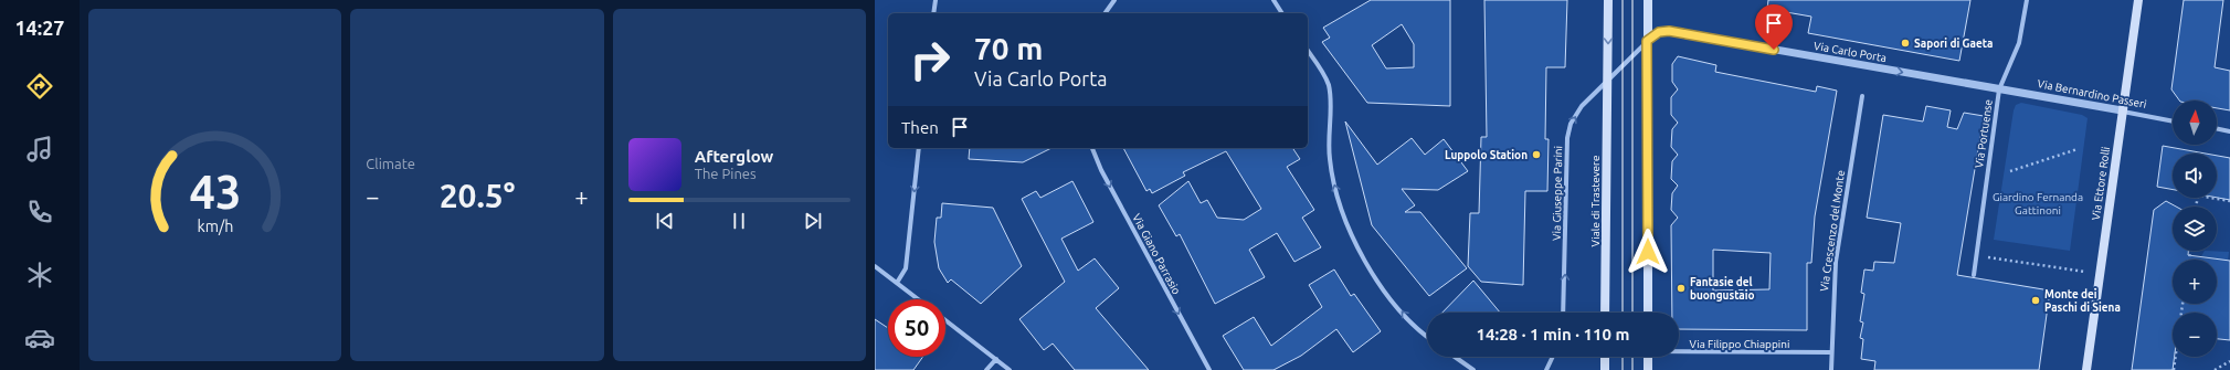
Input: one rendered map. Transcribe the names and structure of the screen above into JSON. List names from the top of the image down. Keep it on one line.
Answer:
{"streets":{"main road":["Via Ettore Rolli","Viale di Trastevere"],"street":["Via Carlo Porta","Via Bernardino Passeri","Via Portuense","Via Giuseppe Parini","Via Crescenzo del Monte","Via Giano Parrasio","Via Filippo Chiappini"]},"crossings":[["Via Carlo Porta","Via Bernardino Passeri"],["Via Carlo Porta","Via Portuense"],["Via Bernardino Passeri","Via Portuense"],["Via Bernardino Passeri","Via Ettore Rolli"],["Via Giuseppe Parini","Viale di Trastevere"],["Via Crescenzo del Monte","Via Filippo Chiappini"]],"one_way":["Via Carlo Porta","Via Giuseppe Parini","Via Giano Parrasio"],"parks":["Giardino Fernanda Gattinoni"],"places":["Sapori di Gaeta","Luppolo Station","Fantasie del buongustaio","Monte dei Paschi di Siena"],"north":"top","page":{"tabs":"14:27","tile":"Climate","turn":["70 m","Via Carlo Porta"],"map_buttons":["+","−"],"then":"Then","song":["Afterglow","The Pines"],"heat":["−","20.5°","+"],"limit":"50","trip":"14:28 · 1 min · 110 m","gauge":["43","km/h"]}}
